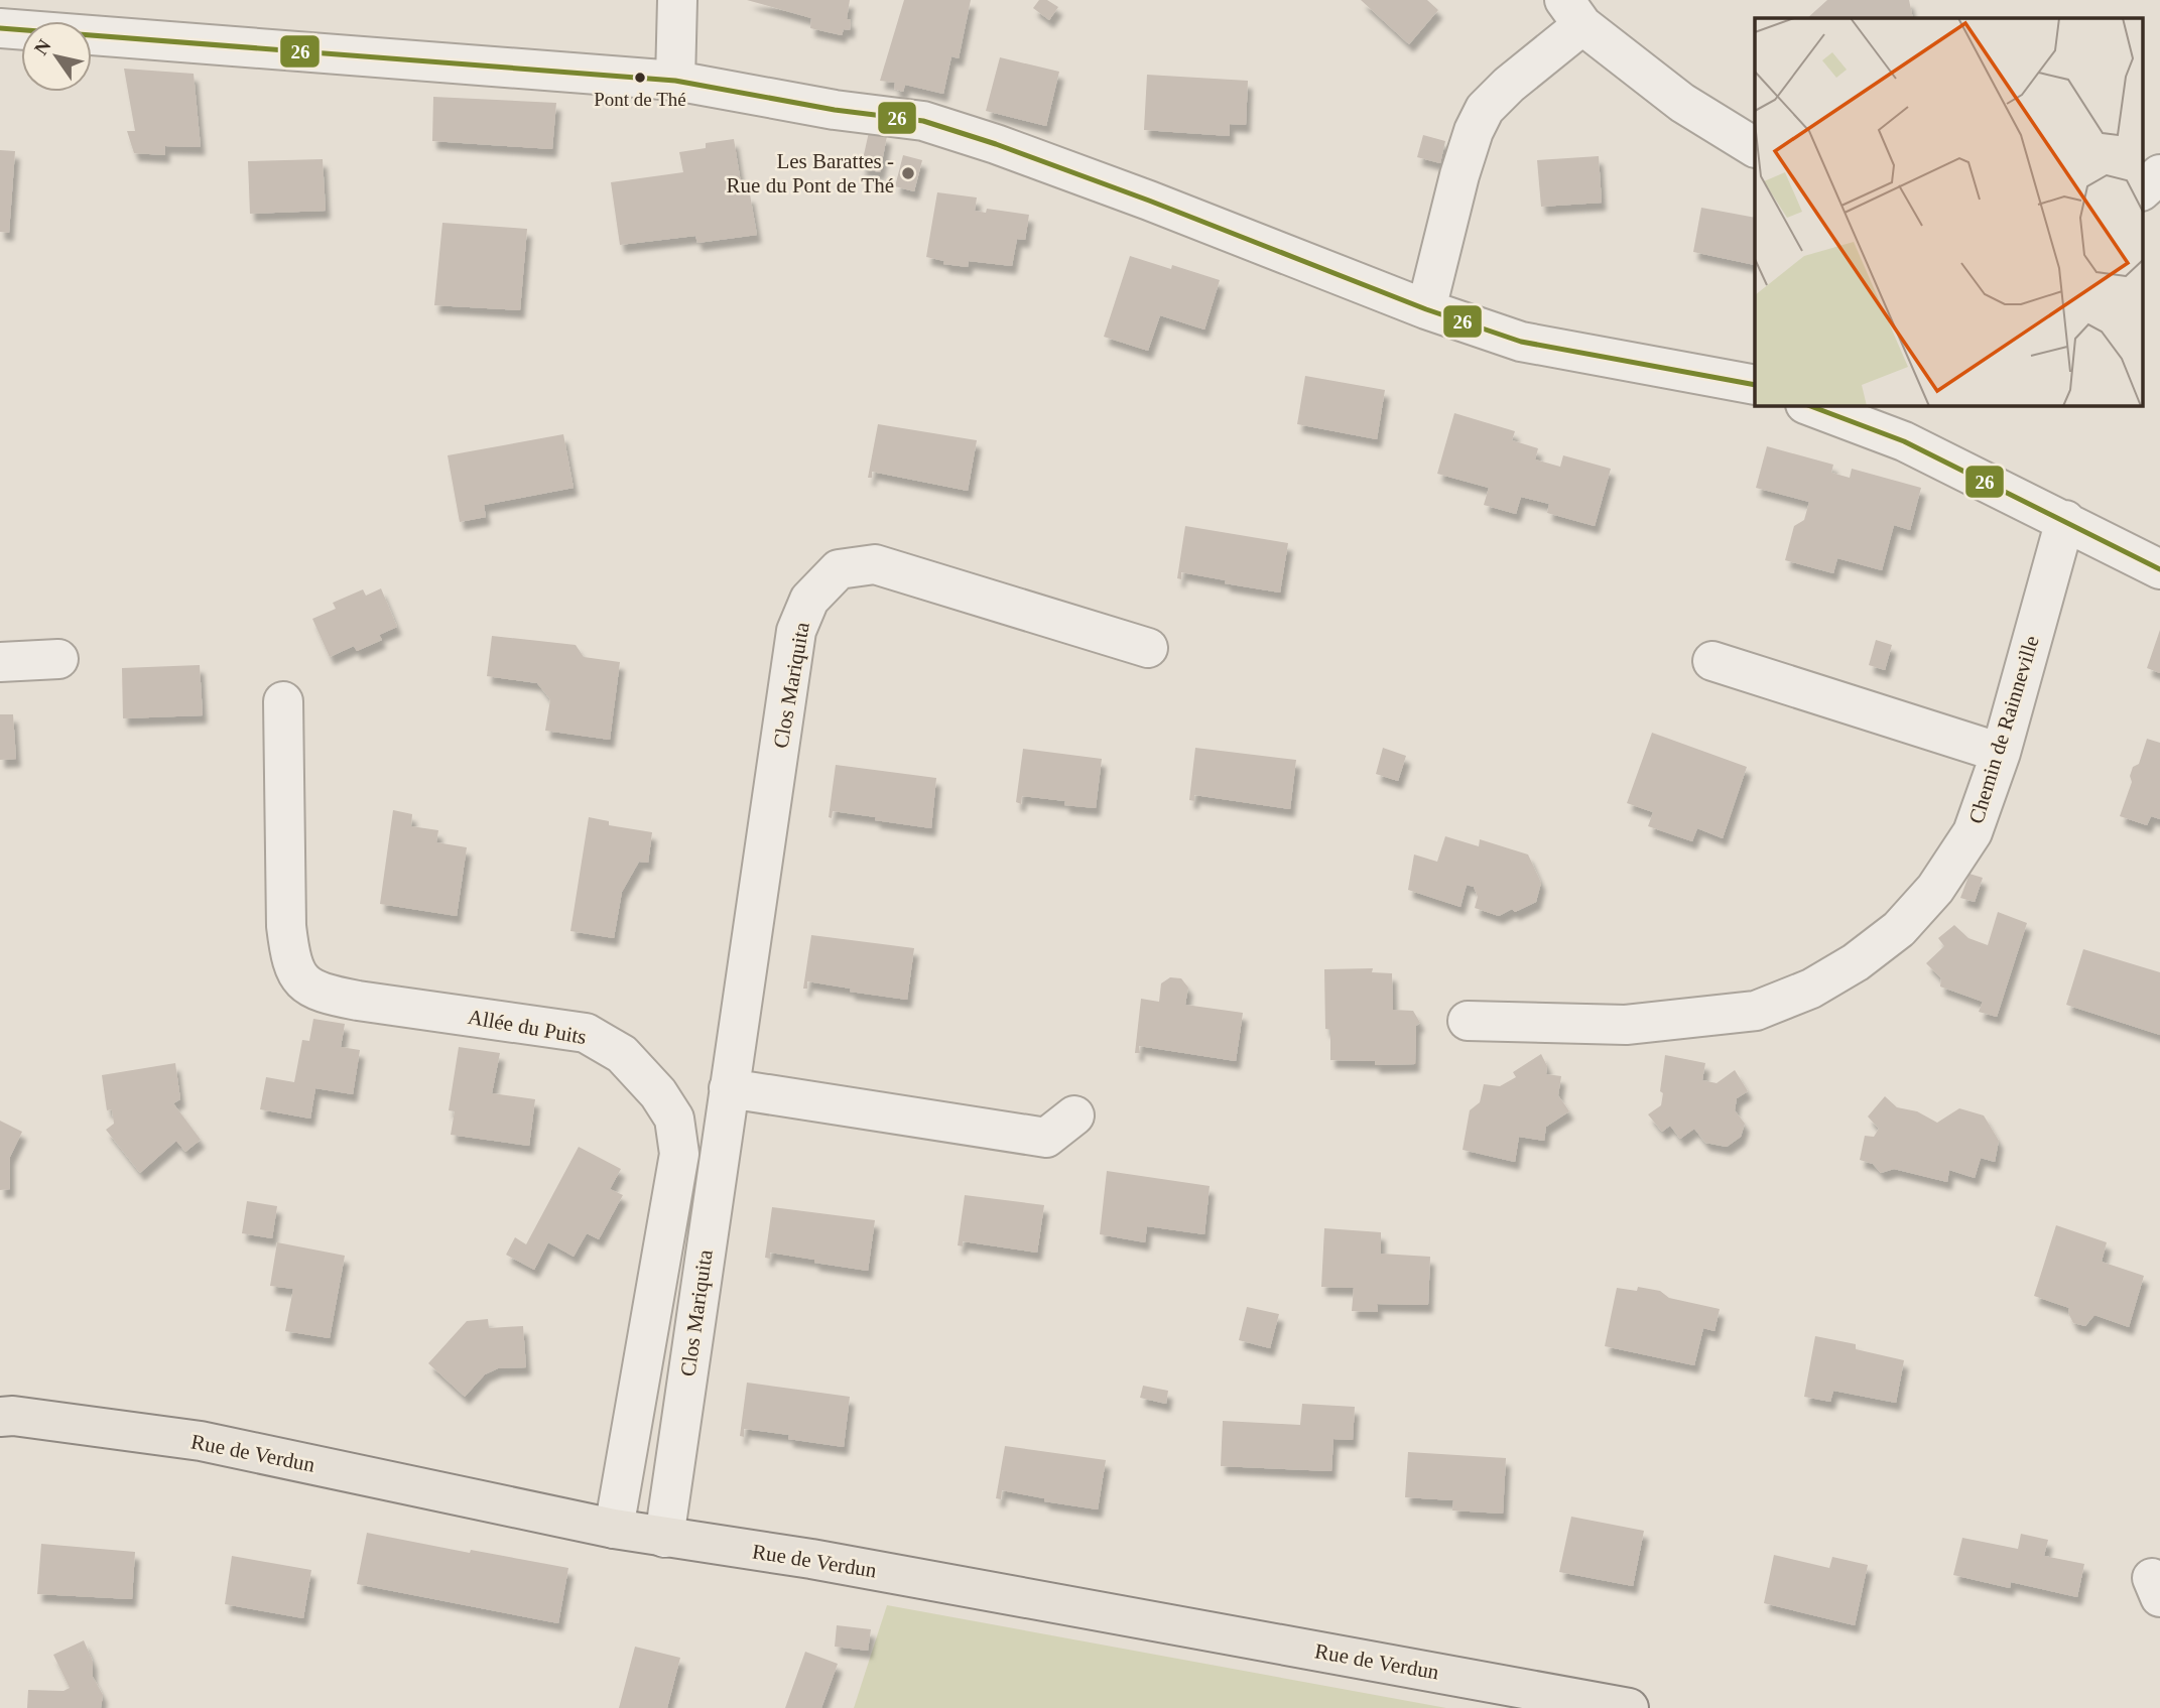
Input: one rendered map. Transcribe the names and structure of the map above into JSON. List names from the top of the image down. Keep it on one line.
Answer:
{"streets":{"main road":["Rue de Verdun"],"street":["Clos Mariquita","Chemin de Rainneville","Allée du Puits"]},"crossings":[["Clos Mariquita","Rue de Verdun"],["Allée du Puits","Rue de Verdun"]],"places":["Pont de Thé","Les Barattes - Rue du Pont de Thé"],"lines":["transit line 26"],"north":"top left"}
